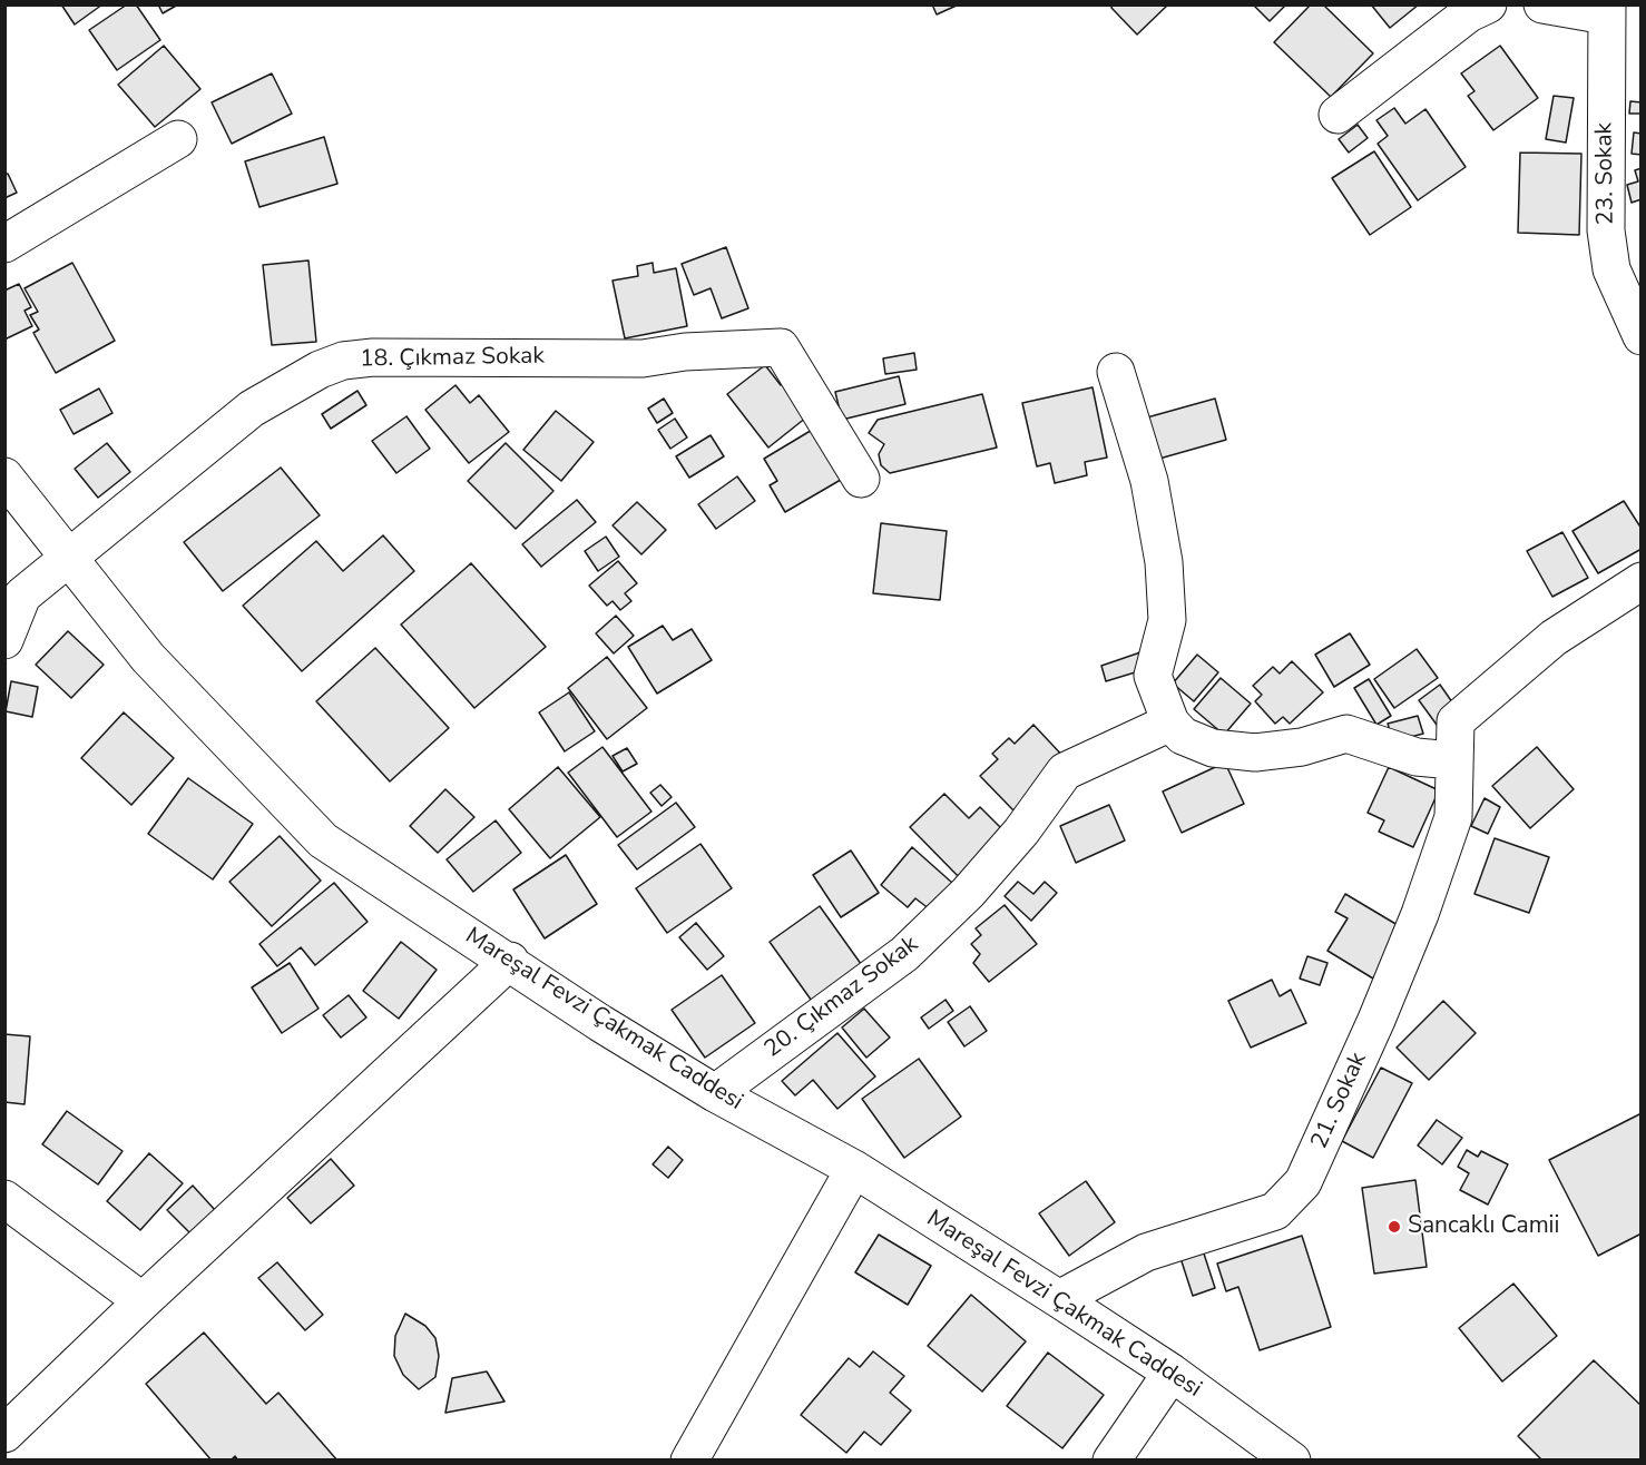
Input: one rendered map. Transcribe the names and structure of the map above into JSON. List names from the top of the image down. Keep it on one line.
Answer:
{"streets":{"street":["23. Sokak","18. Çıkmaz Sokak","20. Çıkmaz Sokak","Mareşal Fevzi Çakmak Caddesi","21. Sokak"]},"crossings":[["18. Çıkmaz Sokak","Mareşal Fevzi Çakmak Caddesi"],["20. Çıkmaz Sokak","Mareşal Fevzi Çakmak Caddesi"],["Mareşal Fevzi Çakmak Caddesi","21. Sokak"]],"places":["Sancaklı Camii"]}
